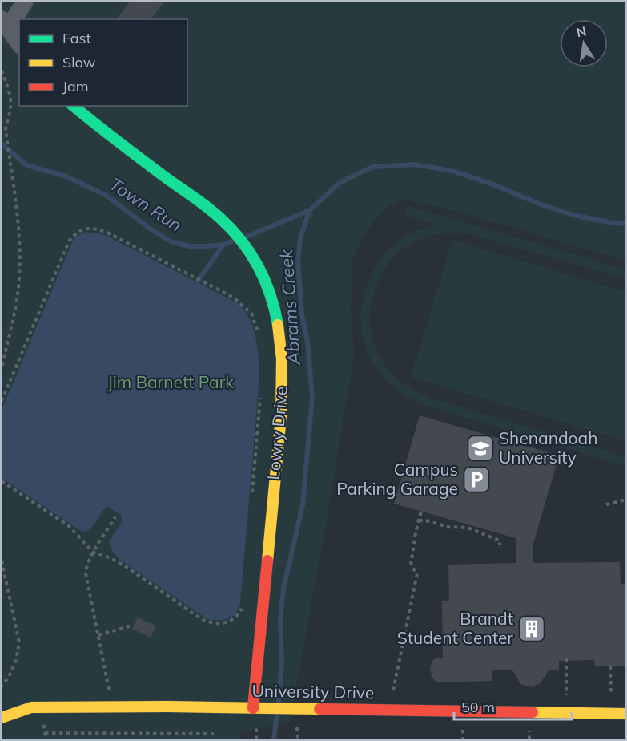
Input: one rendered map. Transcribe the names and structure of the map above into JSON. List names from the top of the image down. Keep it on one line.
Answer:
{"streets":{"street":["Lowry Drive","University Drive"]},"crossings":[["Lowry Drive","University Drive"]],"water":["Town Run","Abrams Creek"],"parks":["Jim Barnett Park"],"places":{"school or university":["Shenandoah University"],"parking":["Campus Parking Garage"],"building":["Brandt Student Center"]},"legend":["Fast","Slow","Jam"],"scale_bar":"50 m","north":"top"}
